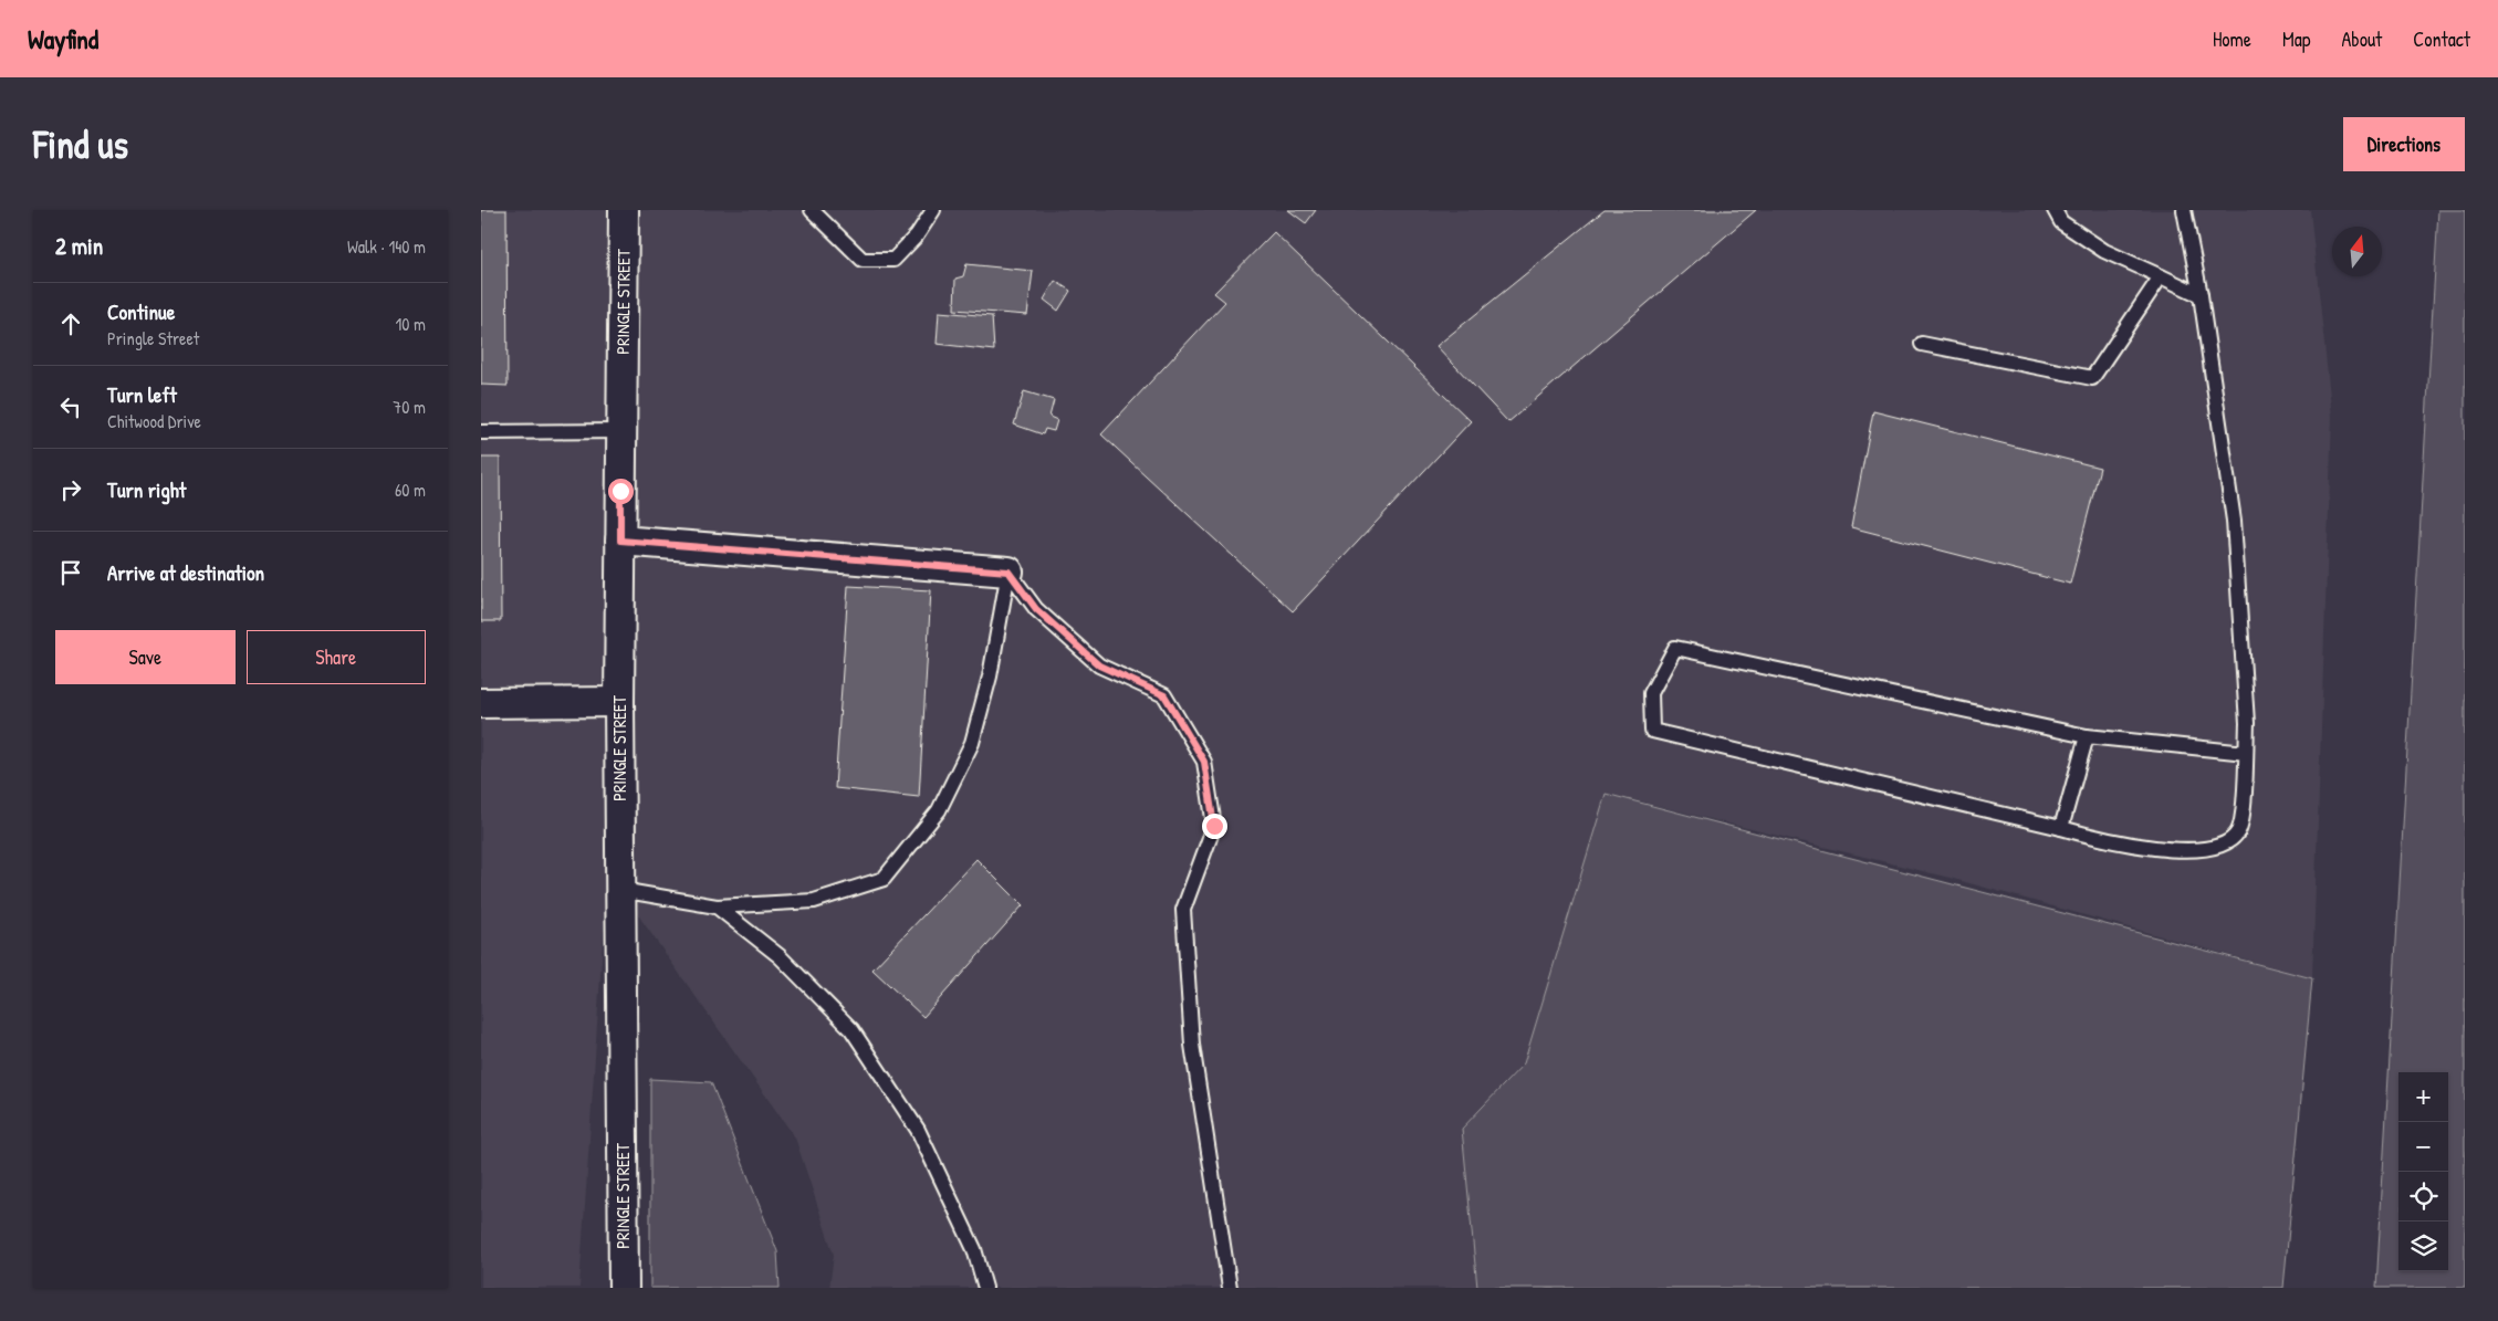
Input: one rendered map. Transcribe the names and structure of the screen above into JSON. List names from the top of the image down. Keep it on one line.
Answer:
{"streets":{"street":["PRINGLE STREET"]},"north":"top","page":{"header":"Wayfind","nav":["Home","Map","About","Contact"],"buttons":["Directions",["Save","Share"]],"title":"Find us","heading":["2 min","Walk · 140 m"],"list":[["Continue","Pringle Street","10 m"],["Turn left","Chitwood Drive","70 m"],["Turn right","60 m"],"Arrive at destination"],"map_buttons":["+","−"]}}
